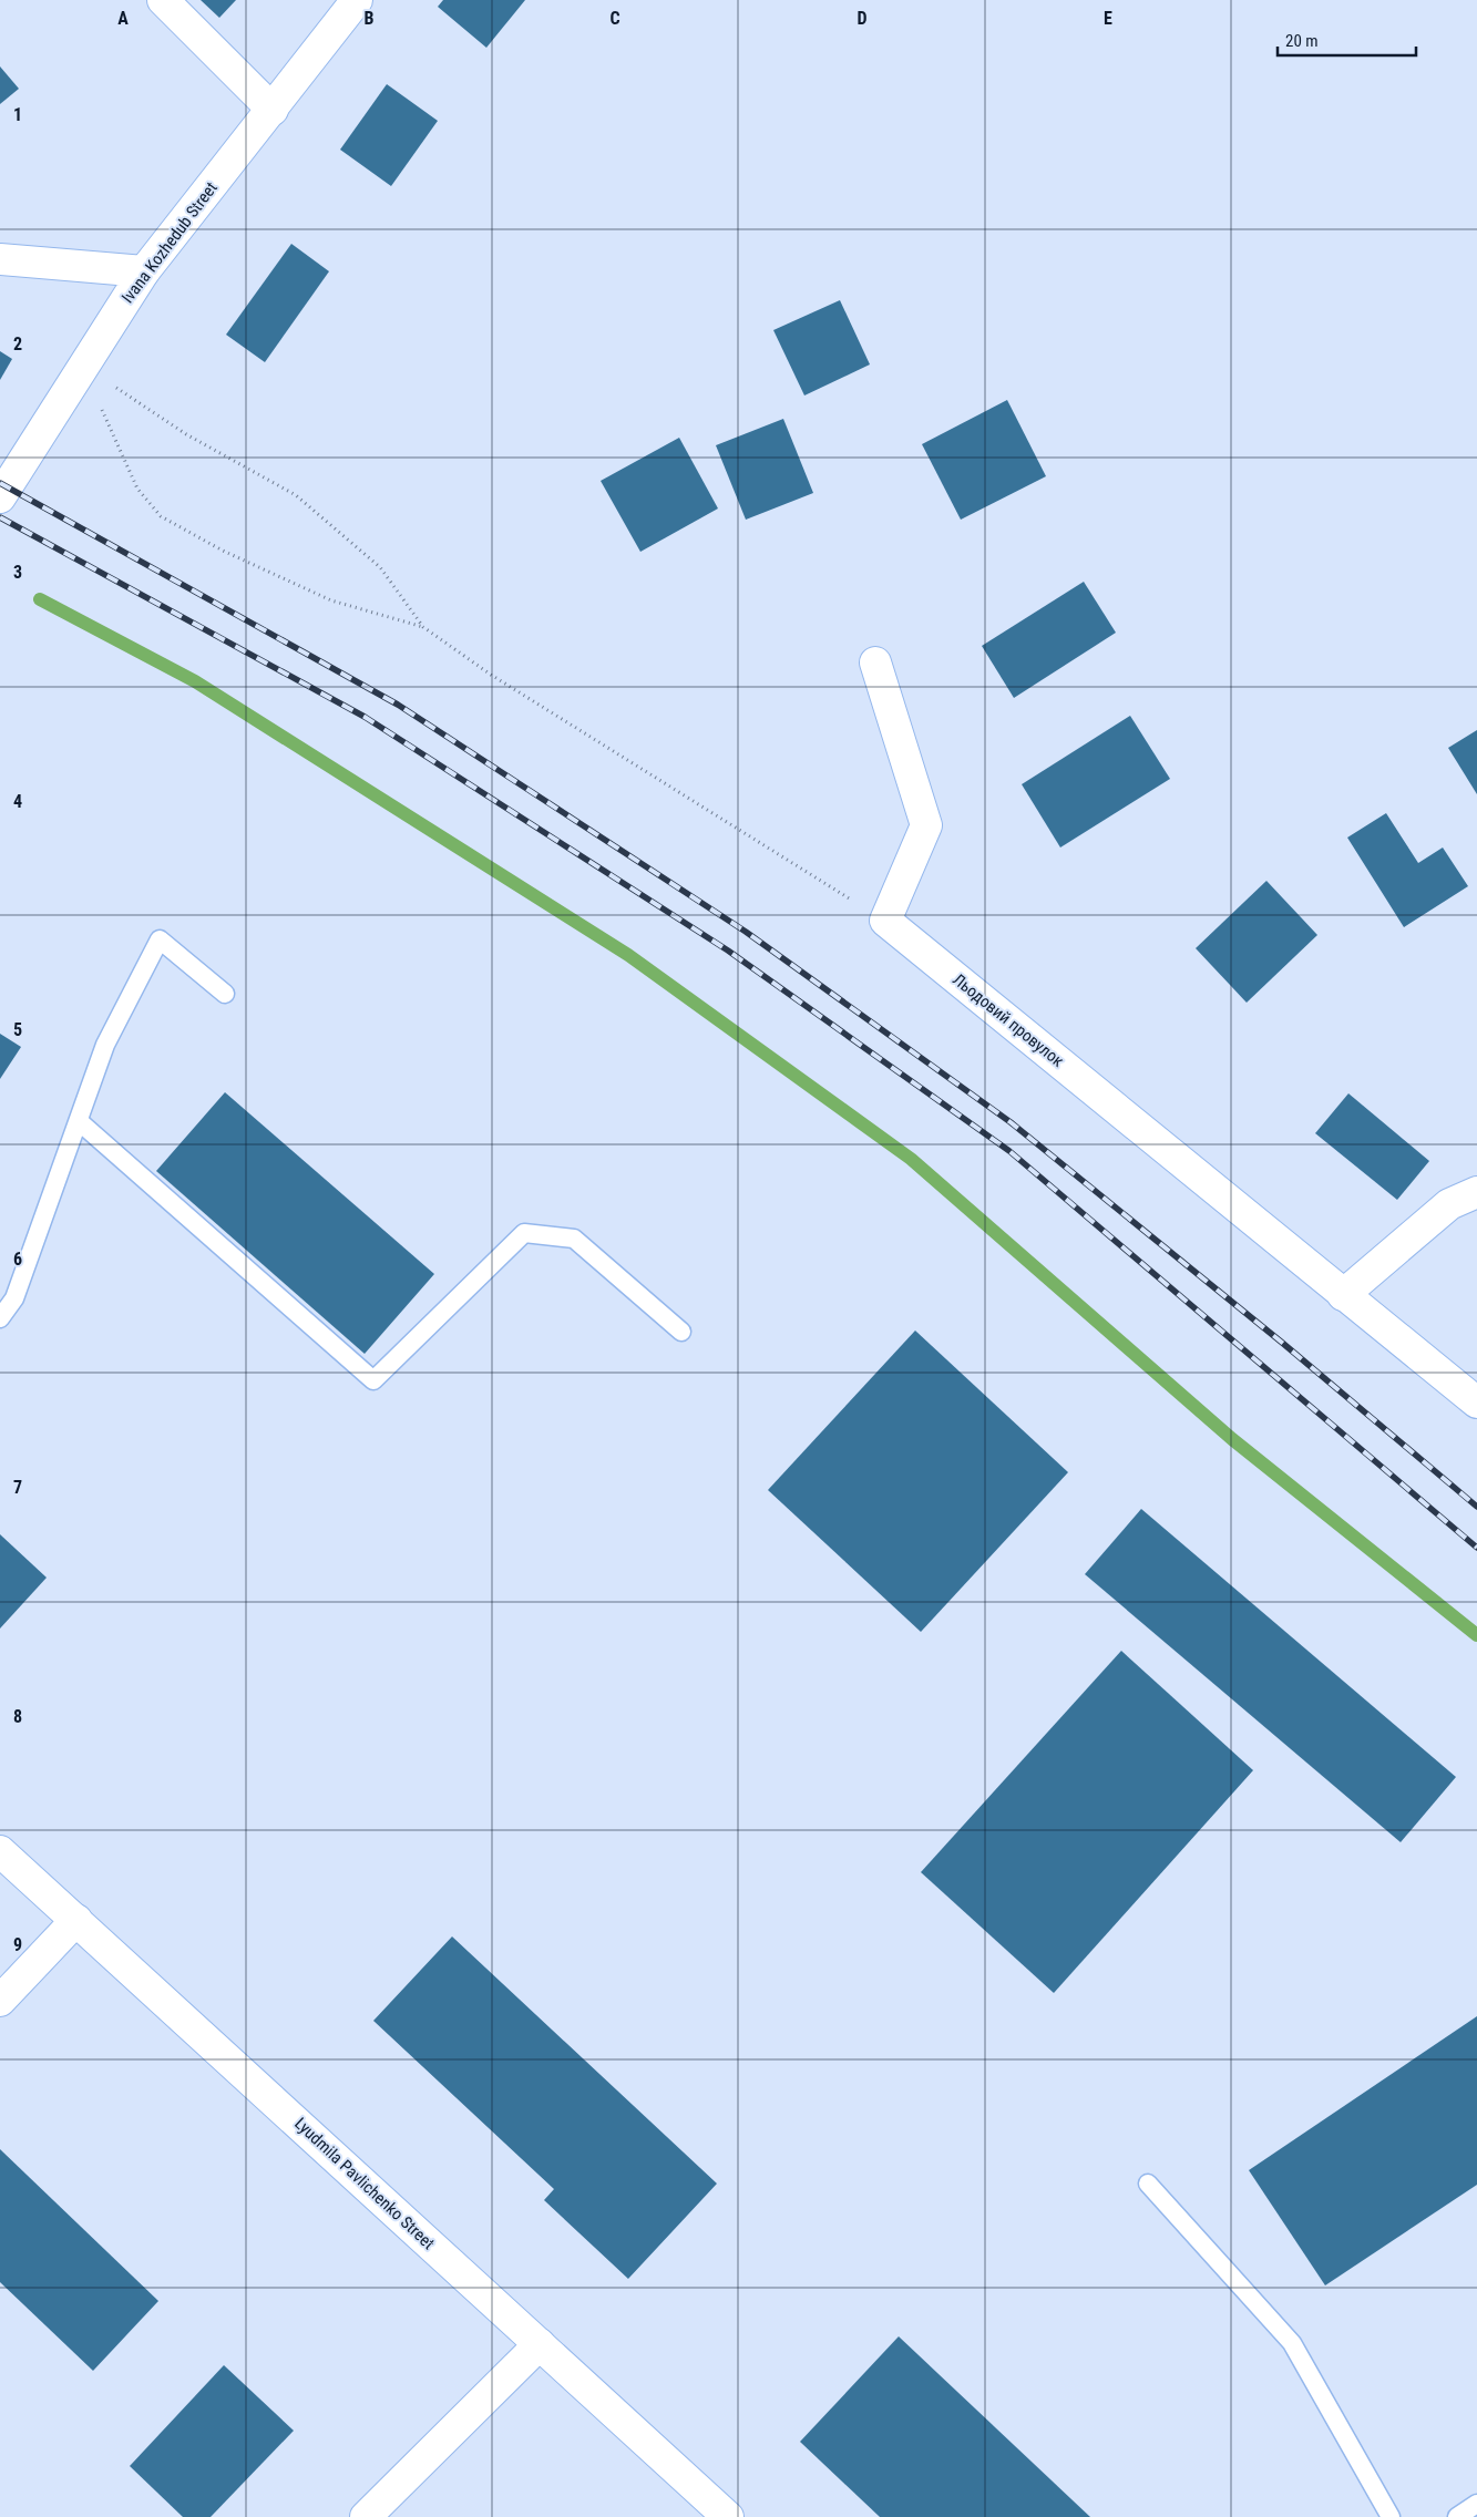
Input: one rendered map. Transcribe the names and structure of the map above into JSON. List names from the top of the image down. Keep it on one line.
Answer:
{"streets":{"street":["Ivana Kozhedub Street","Льодовий провулок","Lyudmila Pavlichenko Street"]},"scale_bar":"20 m","grid":{"columns":["A","B","C","D","E"],"rows":["1","2","3","4","5","6","7","8","9"]}}
